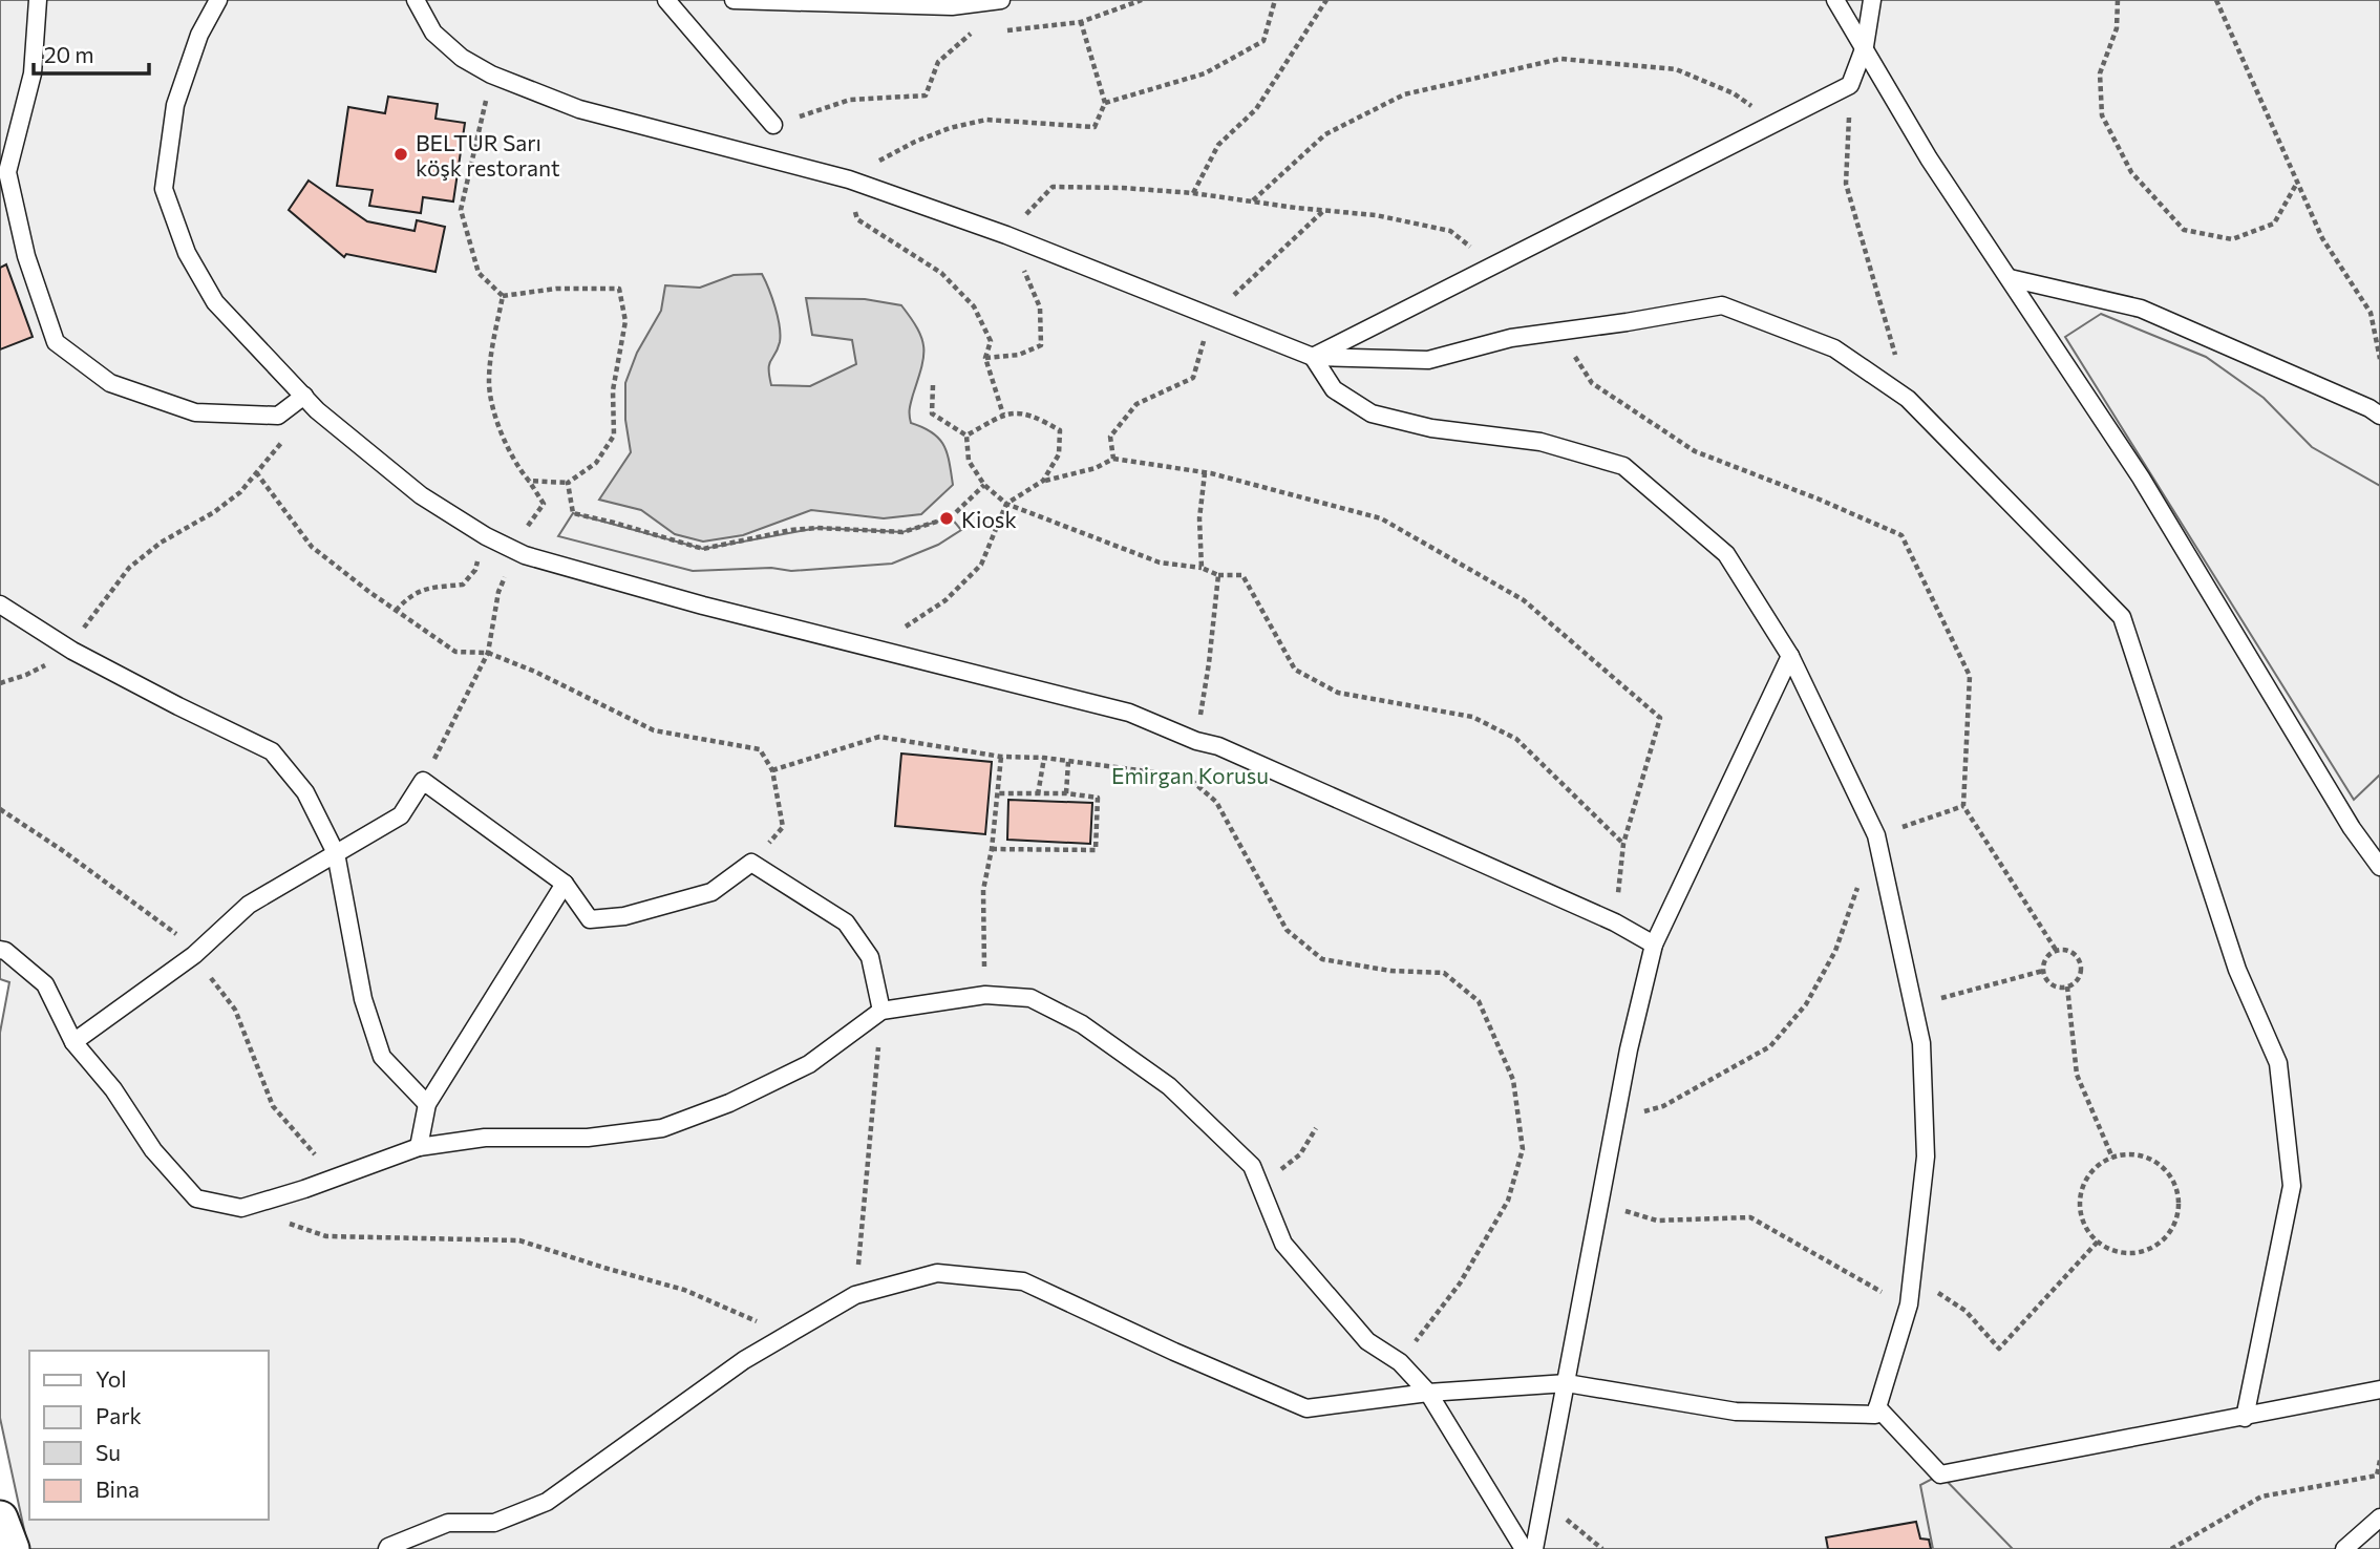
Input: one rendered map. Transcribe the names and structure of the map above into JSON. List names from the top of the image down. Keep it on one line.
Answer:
{"parks":["Emirgan Korusu"],"places":["BELTUR Sarı köşk restorant","Kiosk"],"legend":["Yol","Park","Su","Bina"],"scale_bar":"20 m"}
